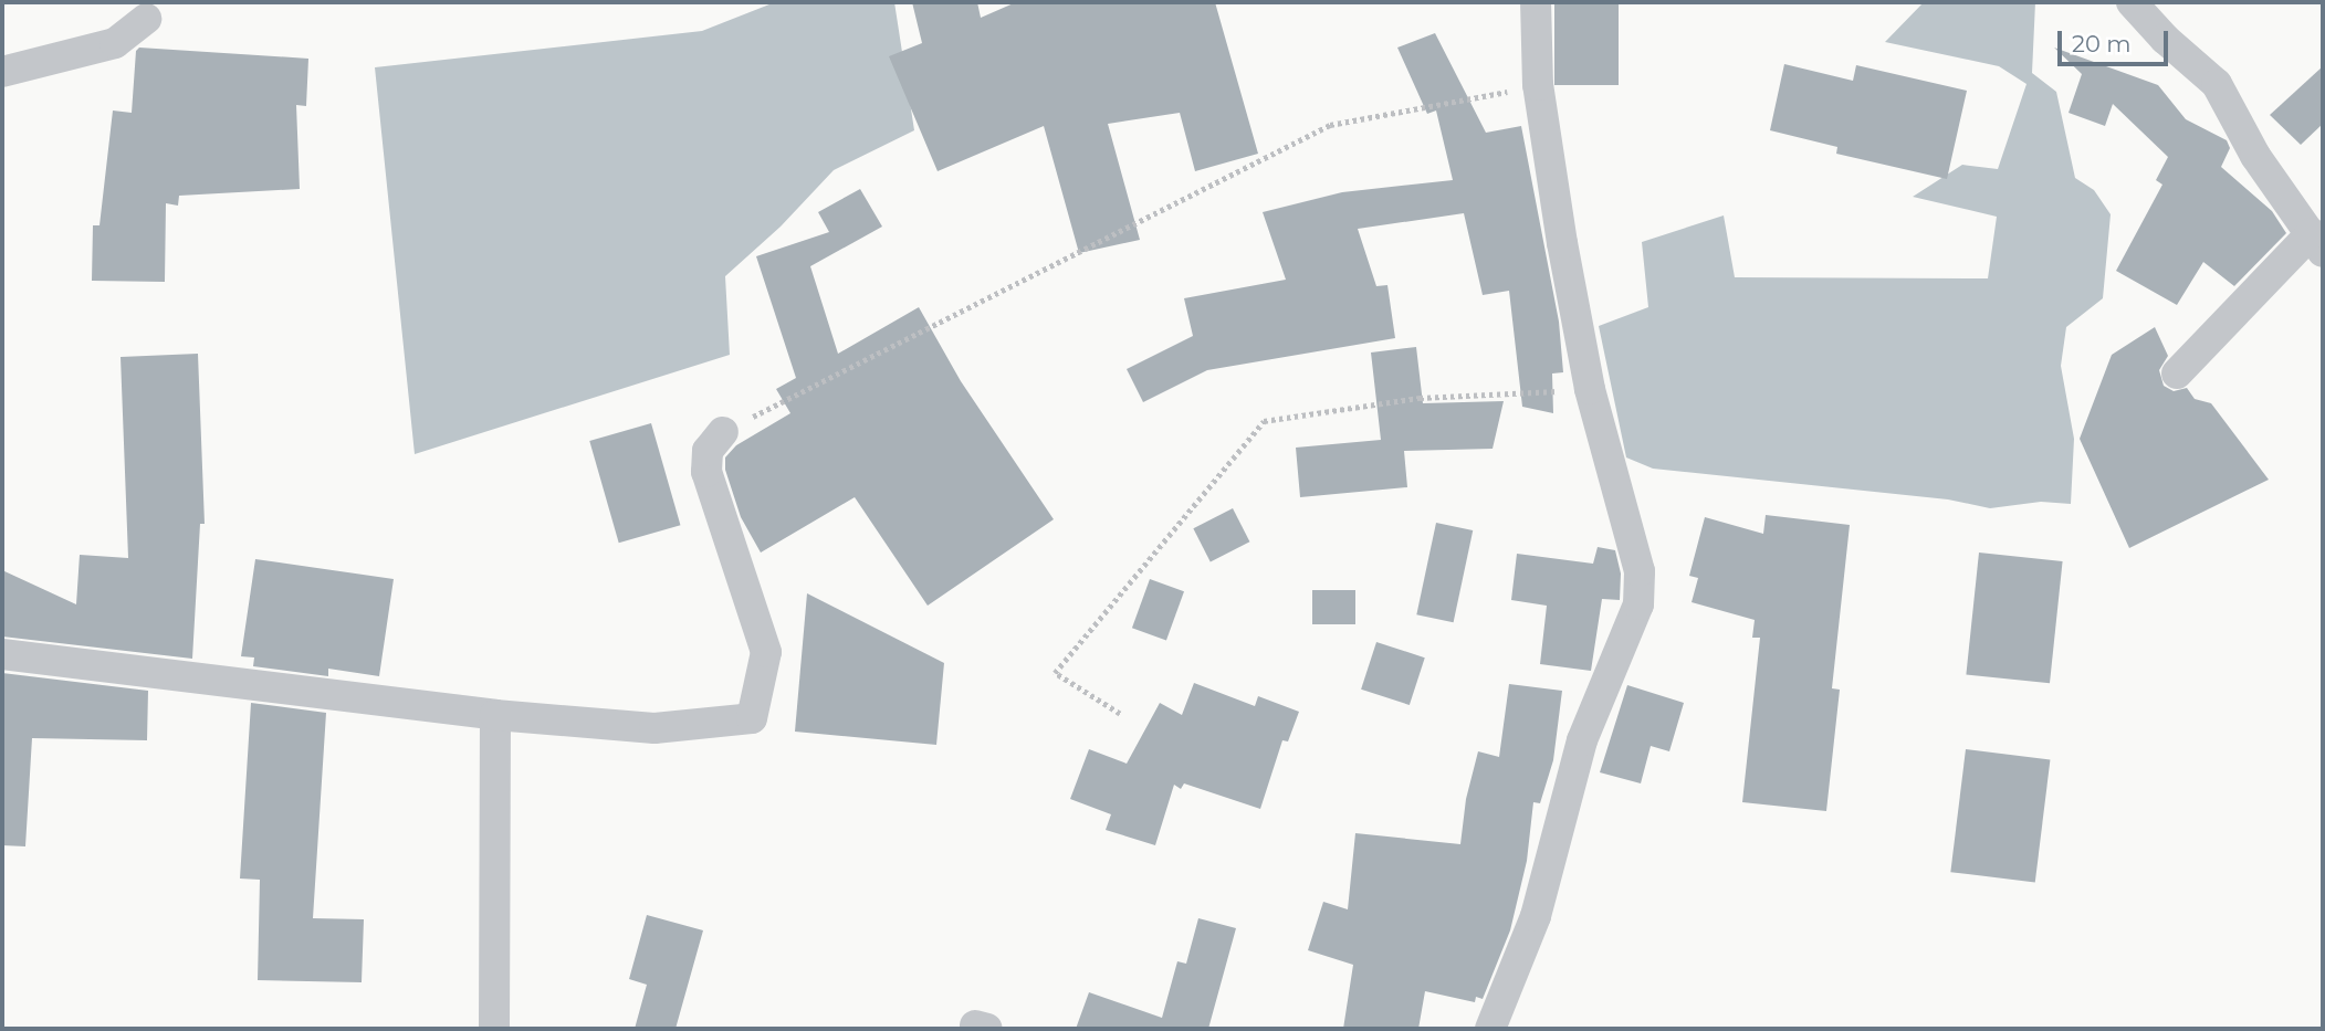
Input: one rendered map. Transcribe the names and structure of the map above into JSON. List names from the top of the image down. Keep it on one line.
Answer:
{"scale_bar":"20 m"}
